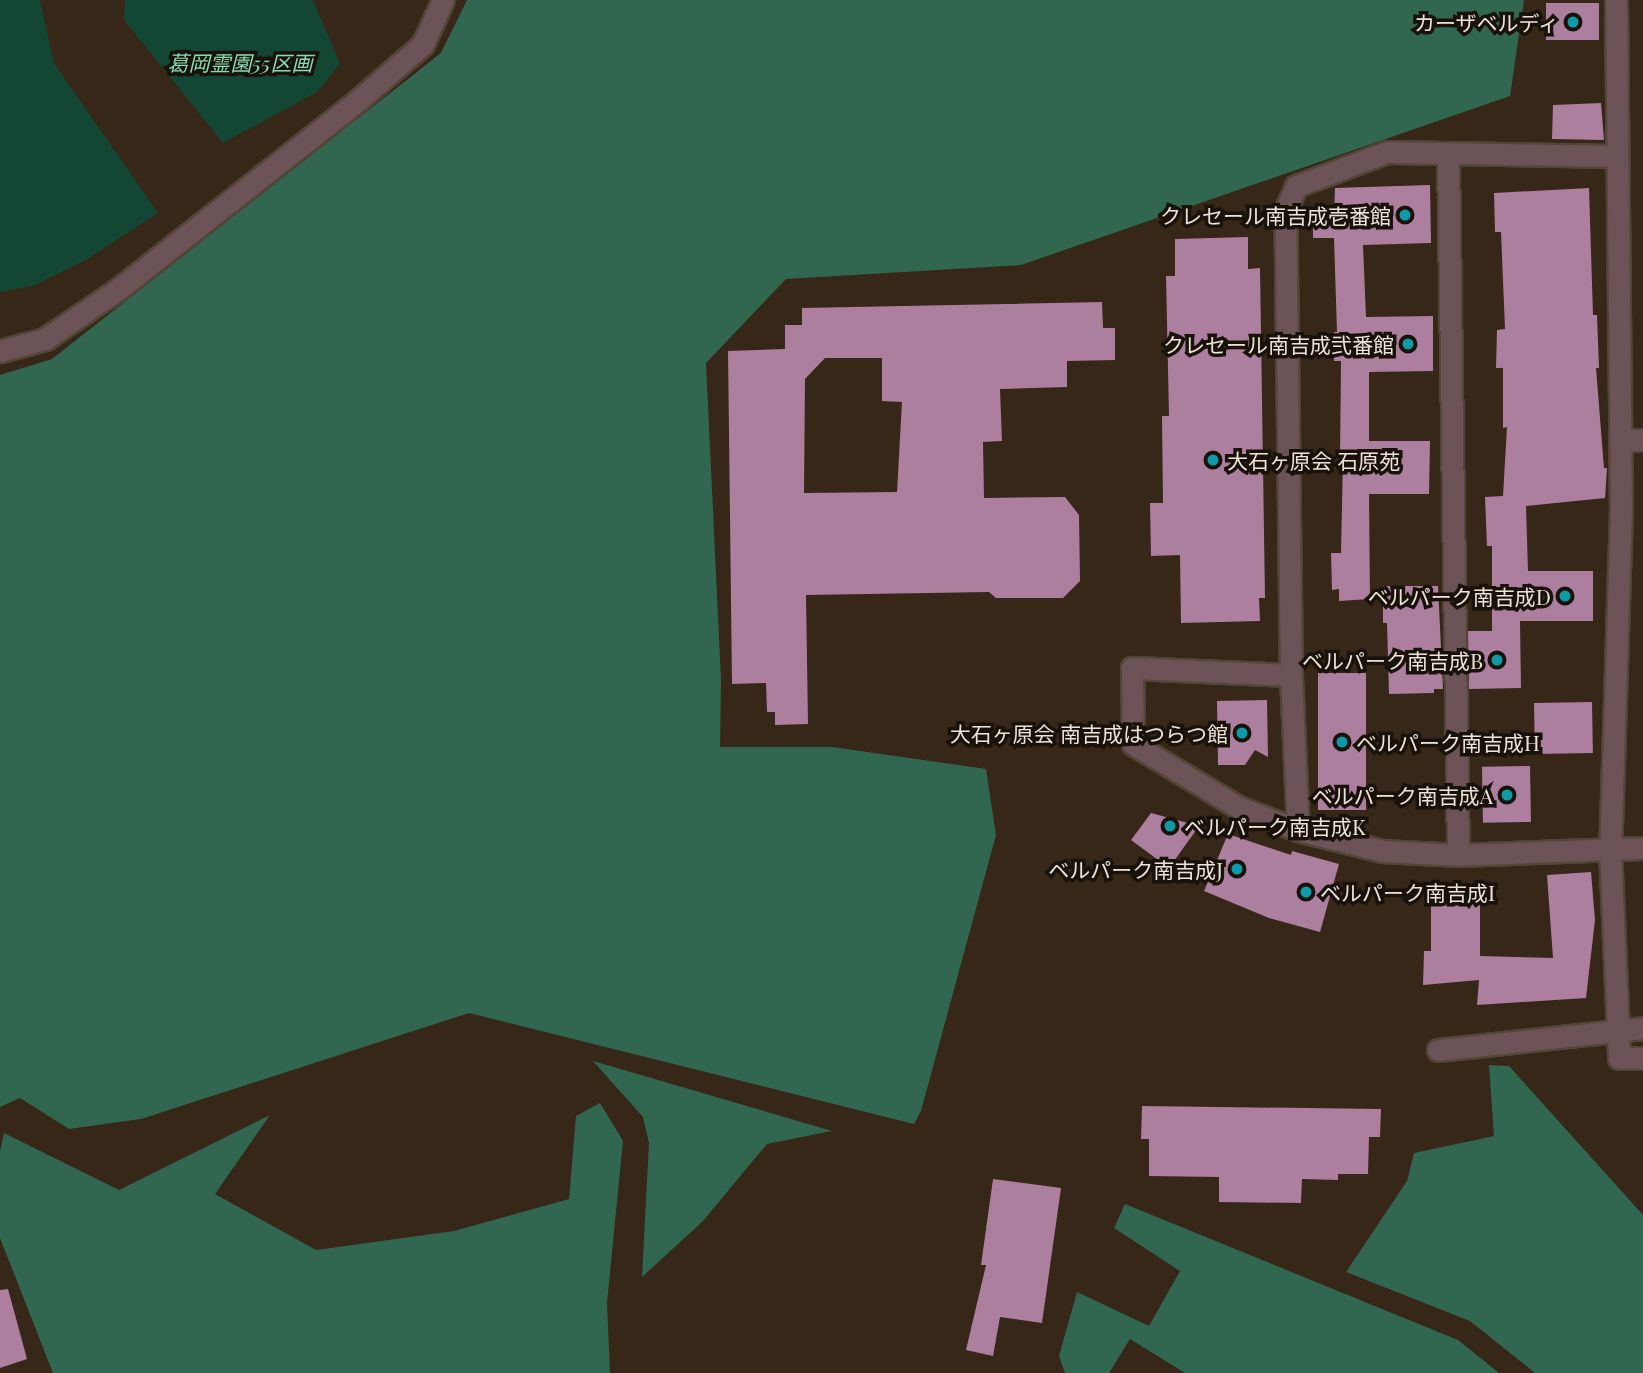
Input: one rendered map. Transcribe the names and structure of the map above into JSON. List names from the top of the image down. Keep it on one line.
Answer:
{"parks":["葛岡霊園55区画"],"places":["カーザベルディ","クレセール南吉成壱番館","クレセール南吉成弐番館","大石ヶ原会 石原苑","ベルパーク南吉成D","ベルパーク南吉成B","大石ヶ原会 南吉成はつらつ館","ベルパーク南吉成H","ベルパーク南吉成A","ベルパーク南吉成K","ベルパーク南吉成J","ベルパーク南吉成I"]}
